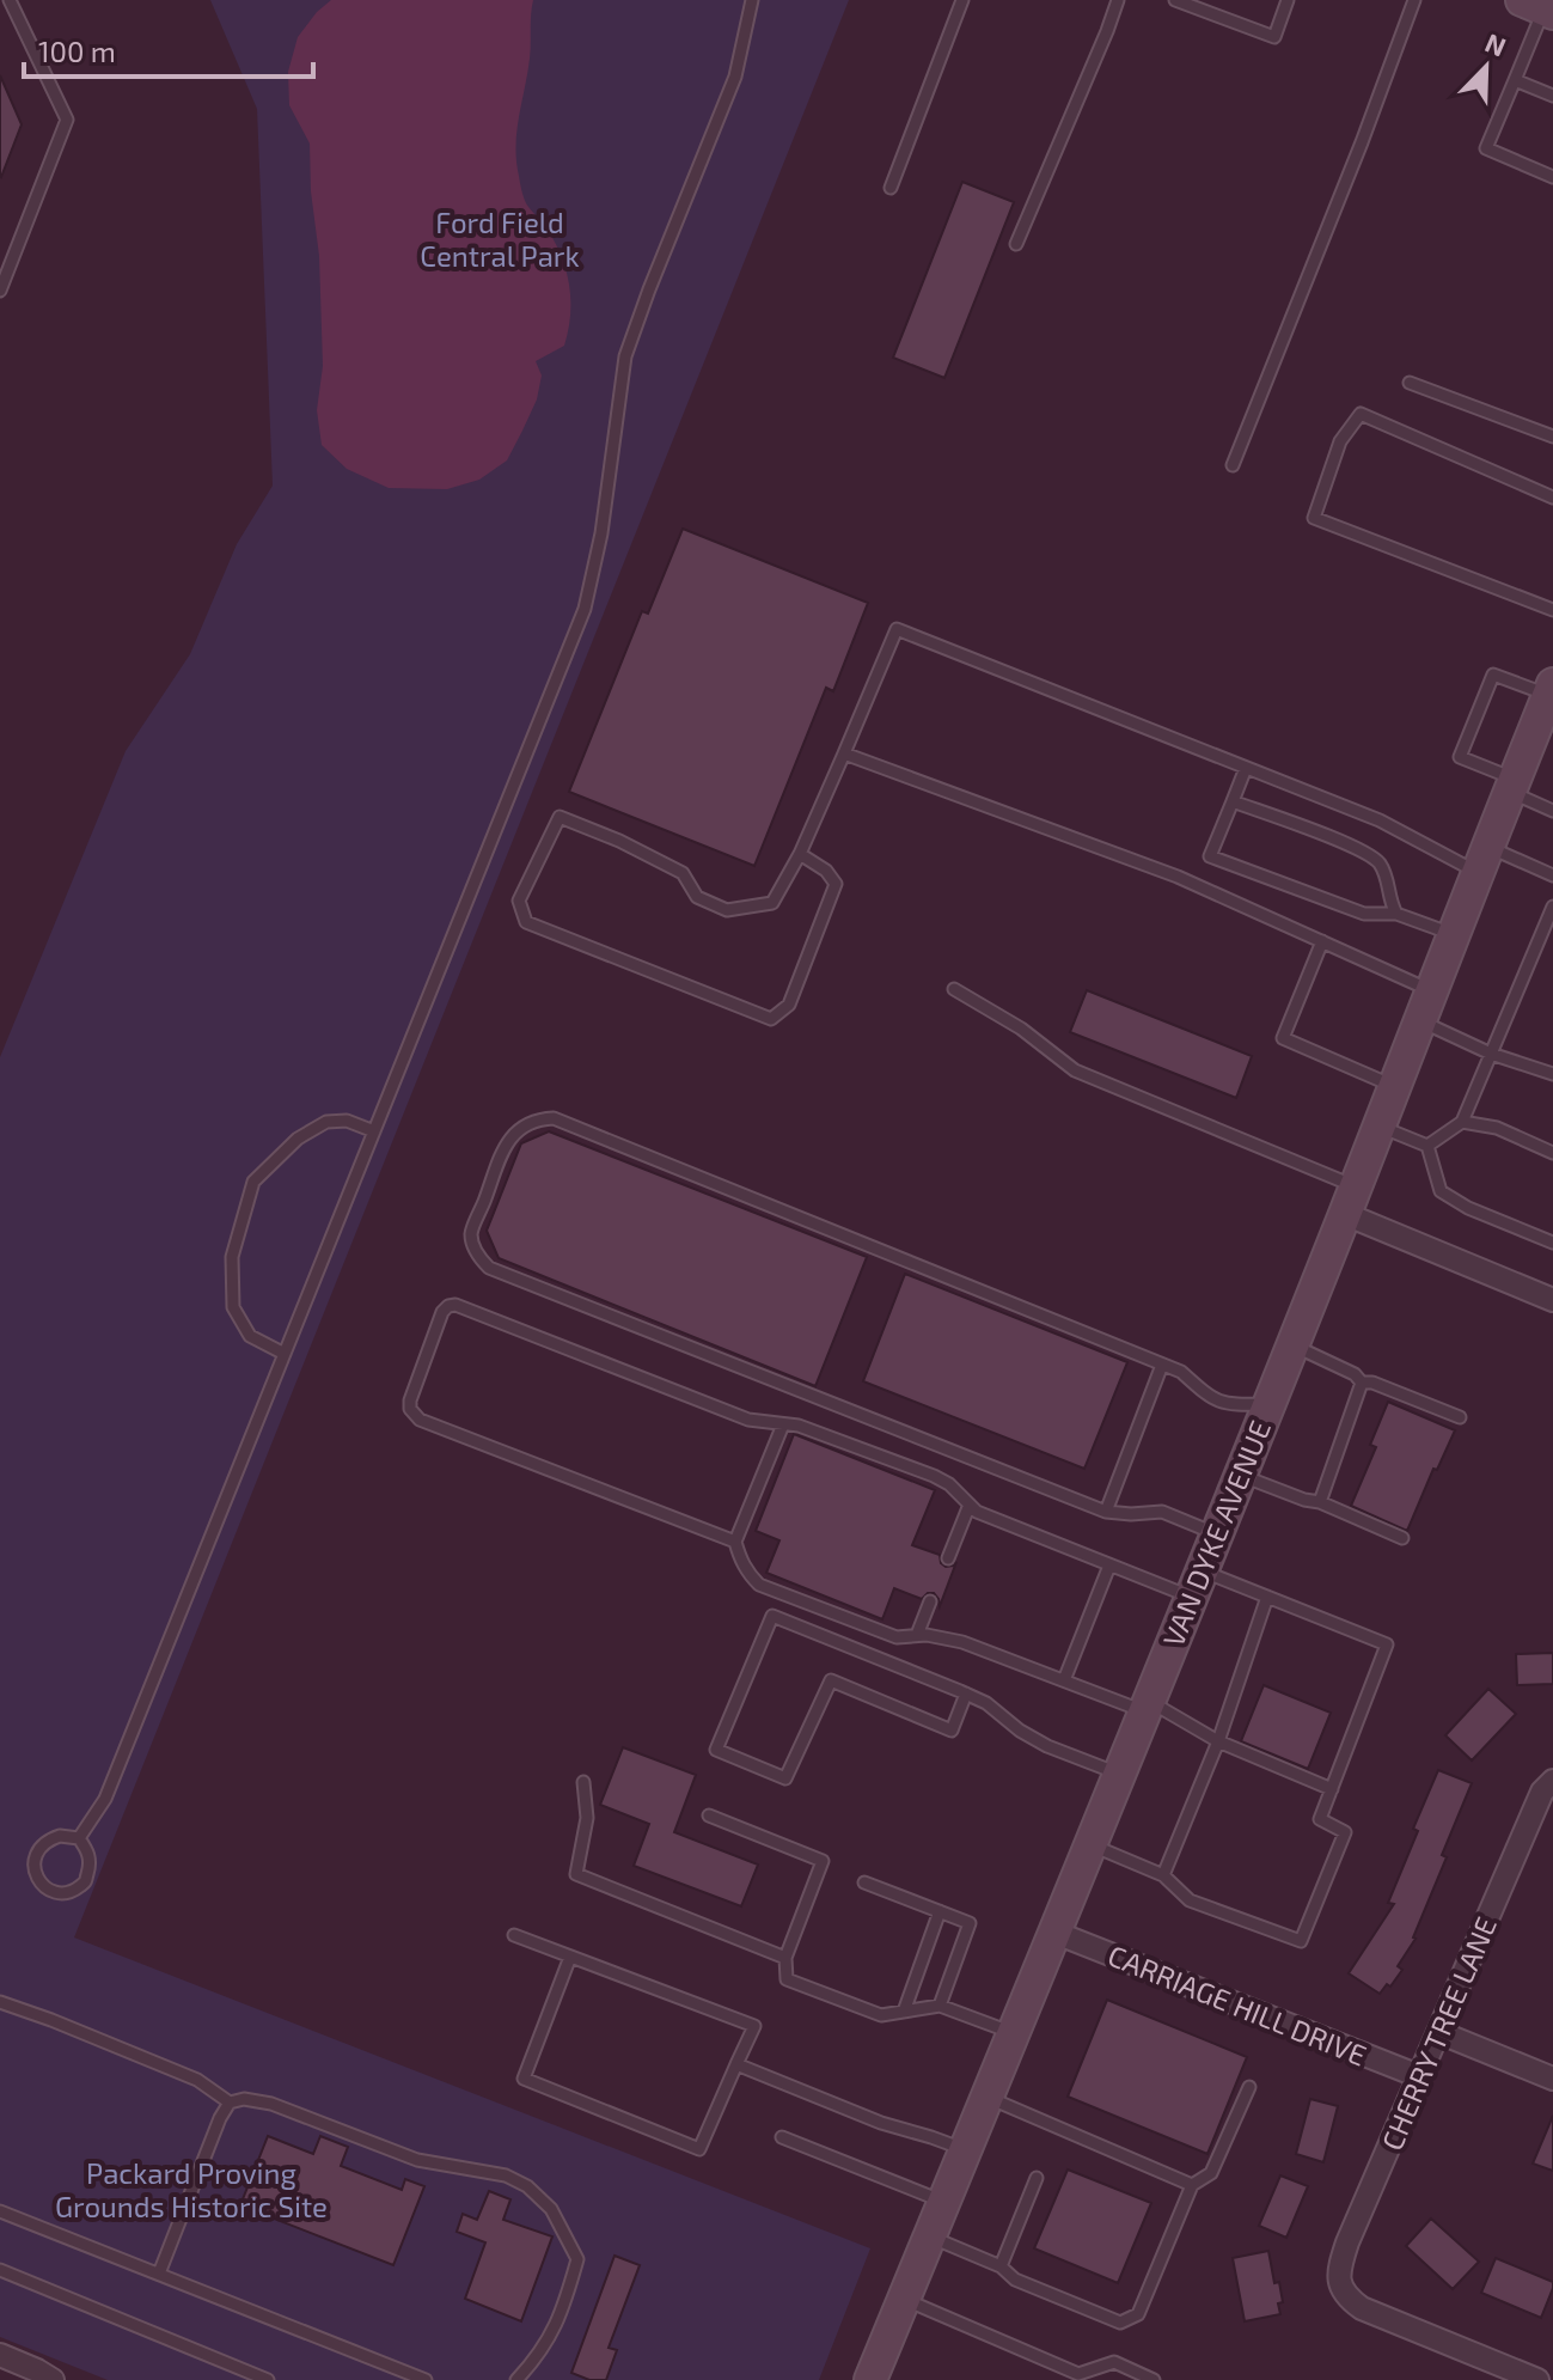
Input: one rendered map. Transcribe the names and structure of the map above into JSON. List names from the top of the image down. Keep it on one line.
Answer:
{"streets":{"main road":["VAN DYKE AVENUE"],"street":["CARRIAGE HILL DRIVE","CHERRY TREE LANE"]},"crossings":[["VAN DYKE AVENUE","CARRIAGE HILL DRIVE"],["CARRIAGE HILL DRIVE","CHERRY TREE LANE"]],"parks":["Ford Field Central Park","Packard Proving Grounds Historic Site"],"scale_bar":"100 m","north":"top right"}
